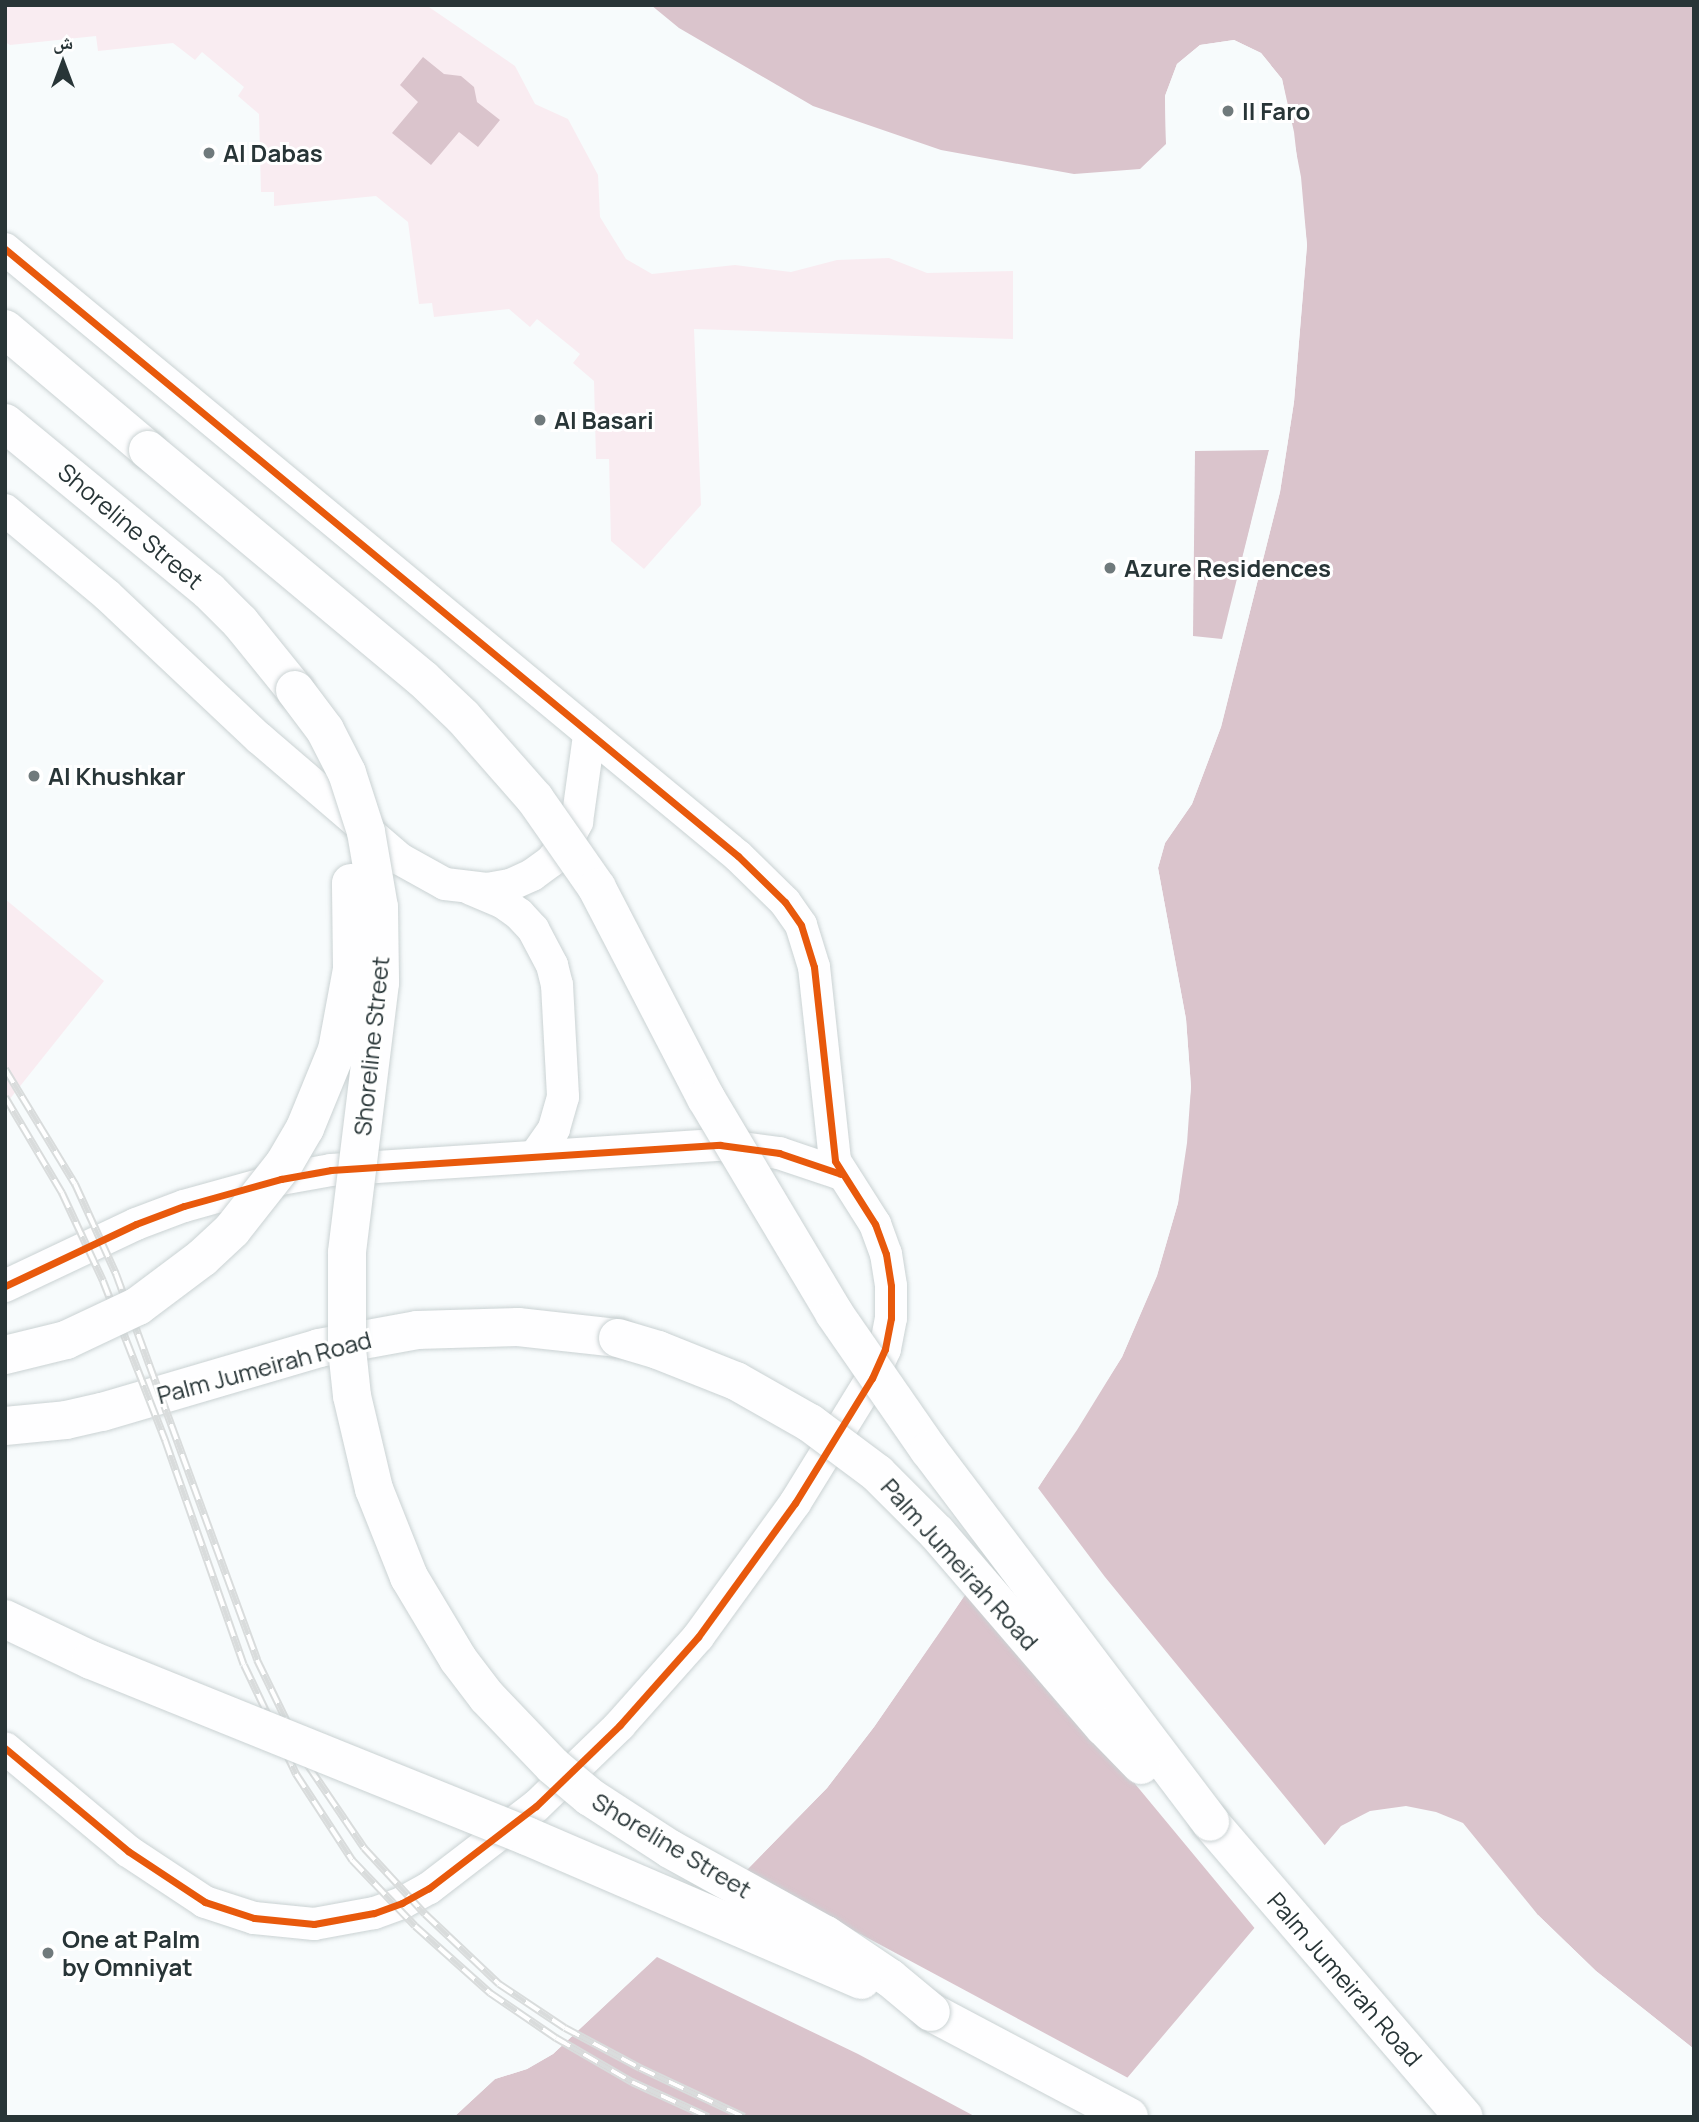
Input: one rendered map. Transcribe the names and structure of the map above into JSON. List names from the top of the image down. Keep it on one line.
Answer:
{"streets":{"main road":["Shoreline Street","Palm Jumeirah Road"]},"places":["Il Faro","Al Dabas","Al Basari","Azure Residences","Al Khushkar","One at Palm by Omniyat"],"north":"top"}
